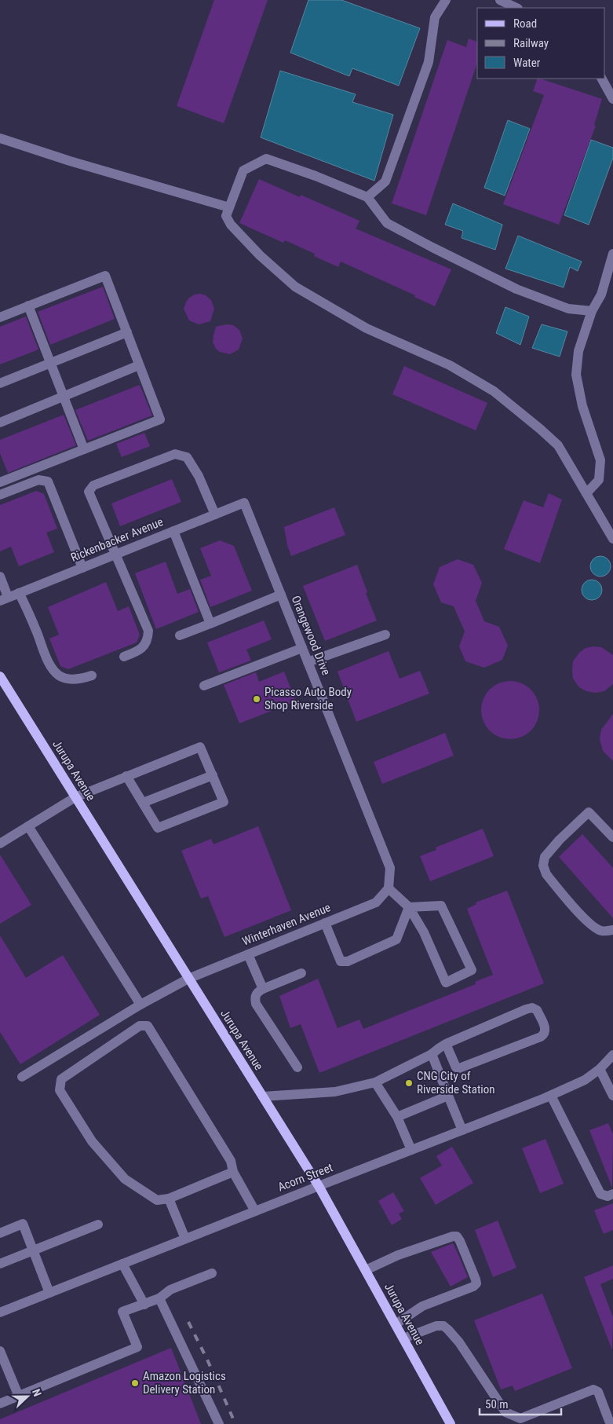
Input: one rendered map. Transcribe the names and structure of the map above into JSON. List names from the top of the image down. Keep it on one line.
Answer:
{"streets":{"main road":["Jurupa Avenue"],"street":["Rickenbacker Avenue","Orangewood Drive","Winterhaven Avenue","Acorn Street"]},"crossings":[["Rickenbacker Avenue","Orangewood Drive"],["Orangewood Drive","Winterhaven Avenue"],["Jurupa Avenue","Winterhaven Avenue"],["Jurupa Avenue","Acorn Street"]],"places":["Picasso Auto Body Shop Riverside","CNG City of Riverside Station","Amazon Logistics Delivery Station"],"legend":["Road","Railway","Water"],"scale_bar":"50 m","north":"right"}
